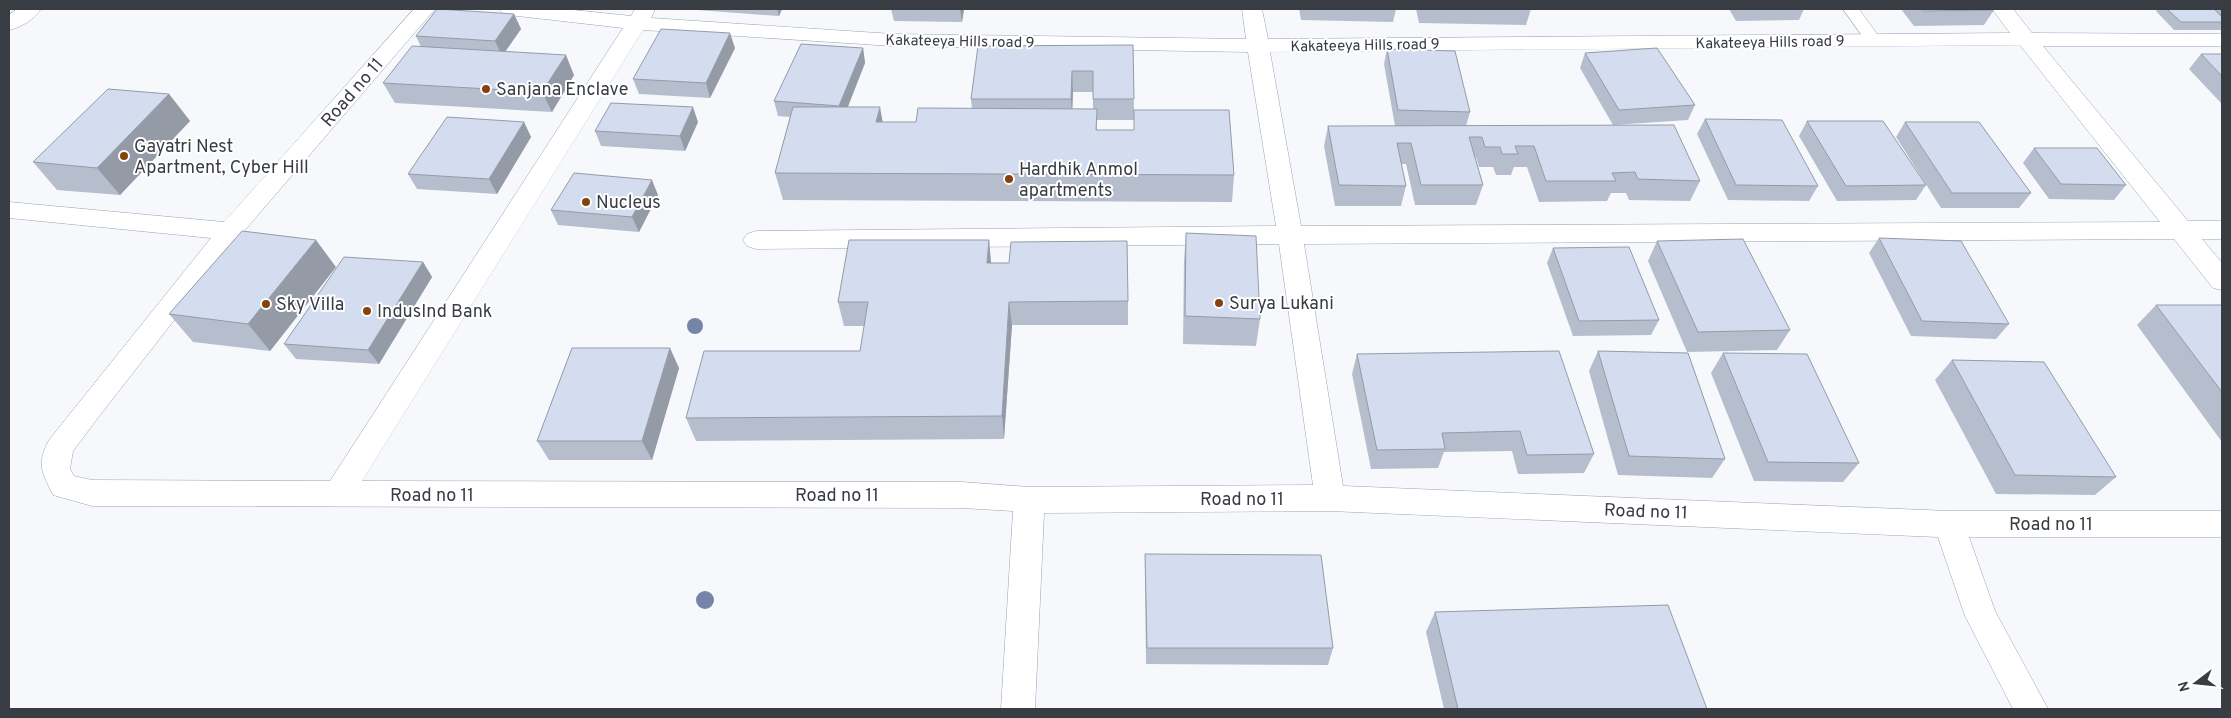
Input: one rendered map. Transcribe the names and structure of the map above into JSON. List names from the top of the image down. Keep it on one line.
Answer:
{"streets":{"street":["Kakateeya Hills road 9","Road no 11"]},"places":["Sanjana Enclave","Gayatri Nest Apartment, Cyber Hill","Hardhik Anmol apartments","Nucleus","Surya Lukani","Sky Villa","IndusInd Bank"],"north":"left"}
